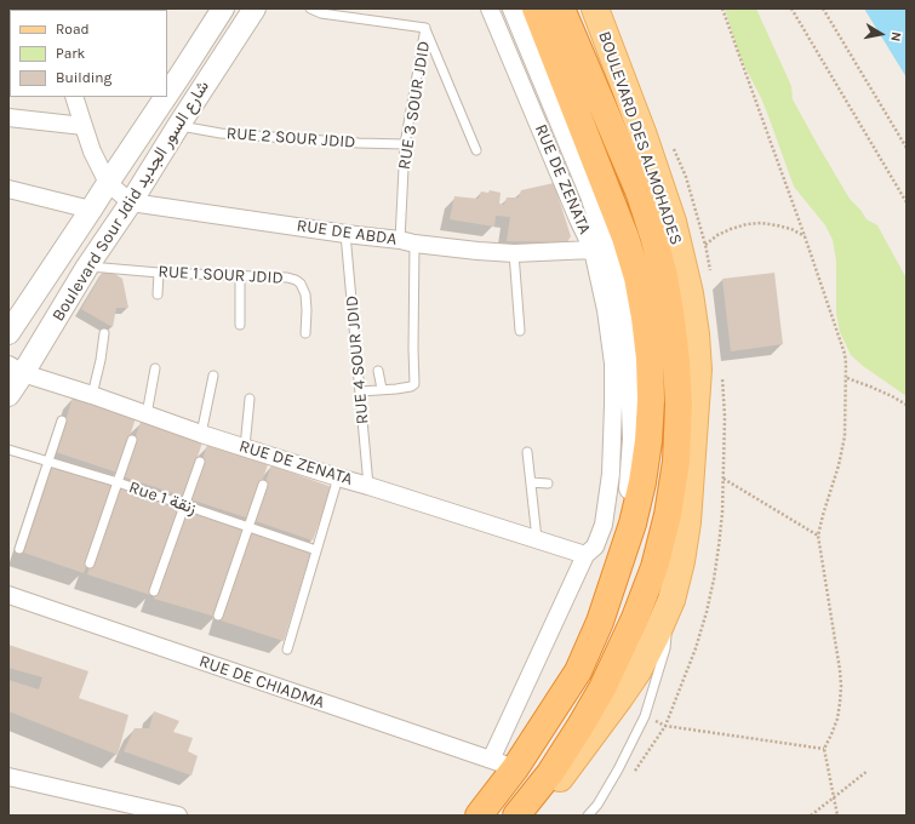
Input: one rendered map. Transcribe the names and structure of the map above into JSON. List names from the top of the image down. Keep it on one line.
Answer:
{"streets":{"main road":["BOULEVARD DES ALMOHADES"],"street":["RUE DE ZENATA","Boulevard Sour Jdid شارع السور الجديد","RUE DE ABDA","RUE DE CHIADMA"],"lane":["RUE 3 SOUR JDID","RUE 2 SOUR JDID","RUE 1 SOUR JDID","RUE 4 SOUR JDID","Rue 1 زنقة"]},"crossings":[["RUE 3 SOUR JDID","RUE 2 SOUR JDID"],["RUE 3 SOUR JDID","RUE DE ABDA"],["RUE 2 SOUR JDID","Boulevard Sour Jdid شارع السور الجديد"],["RUE DE ZENATA","Boulevard Sour Jdid شارع السور الجديد"],["RUE DE ZENATA","RUE DE ABDA"],["RUE DE ZENATA","RUE 4 SOUR JDID"],["RUE DE ZENATA","RUE DE CHIADMA"],["Boulevard Sour Jdid شارع السور الجديد","RUE DE ABDA"],["Boulevard Sour Jdid شارع السور الجديد","RUE 1 SOUR JDID"],["RUE DE ABDA","RUE 4 SOUR JDID"]],"legend":["Road","Park","Building"],"north":"right"}
